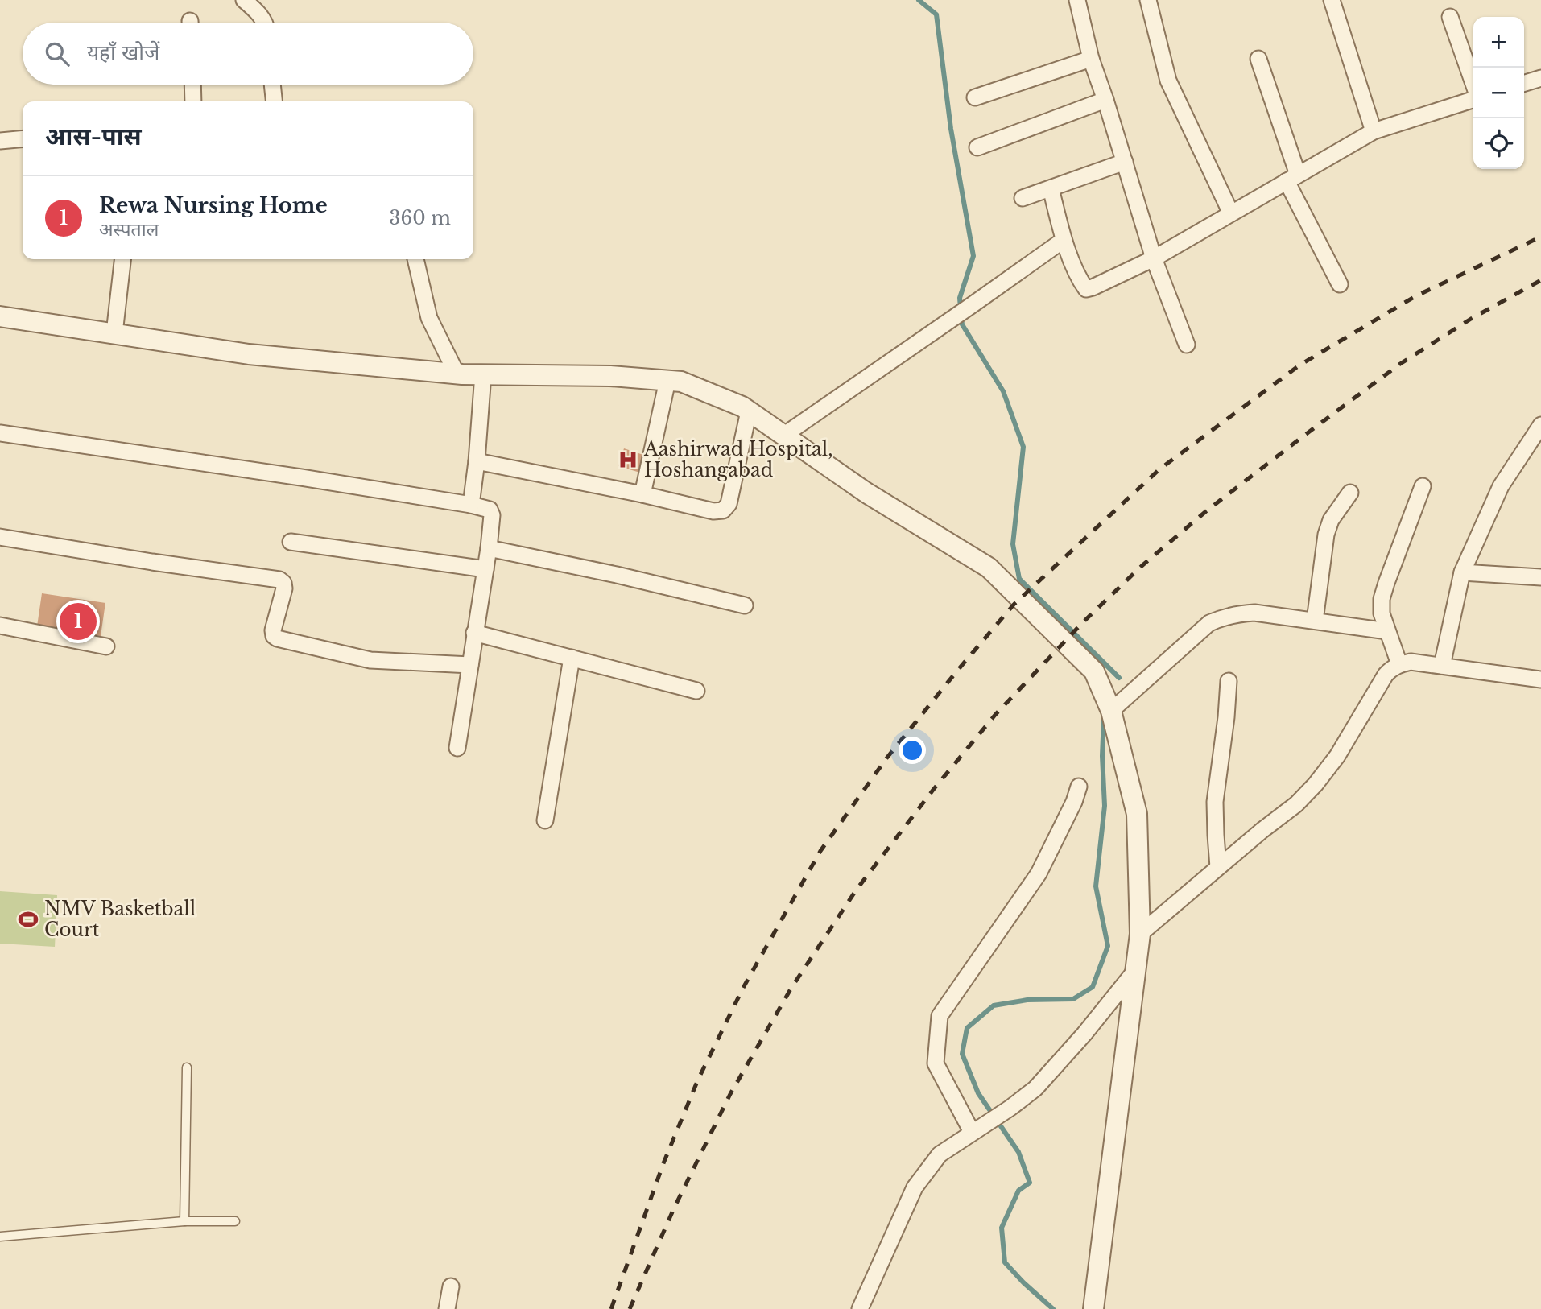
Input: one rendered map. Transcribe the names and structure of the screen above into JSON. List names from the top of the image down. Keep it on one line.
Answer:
{"places":{"hospital":["Aashirwad Hospital, Hoshangabad"],"sports":["NMV Basketball Court"]},"page":{"map_buttons":["+","−"],"search":"यहाँ खोजें","heading":"आस-पास","list":[{"mark":"1","name":"Rewa Nursing Home","note":"अस्पताल","value":"360 m"}],"pins":"1"}}
